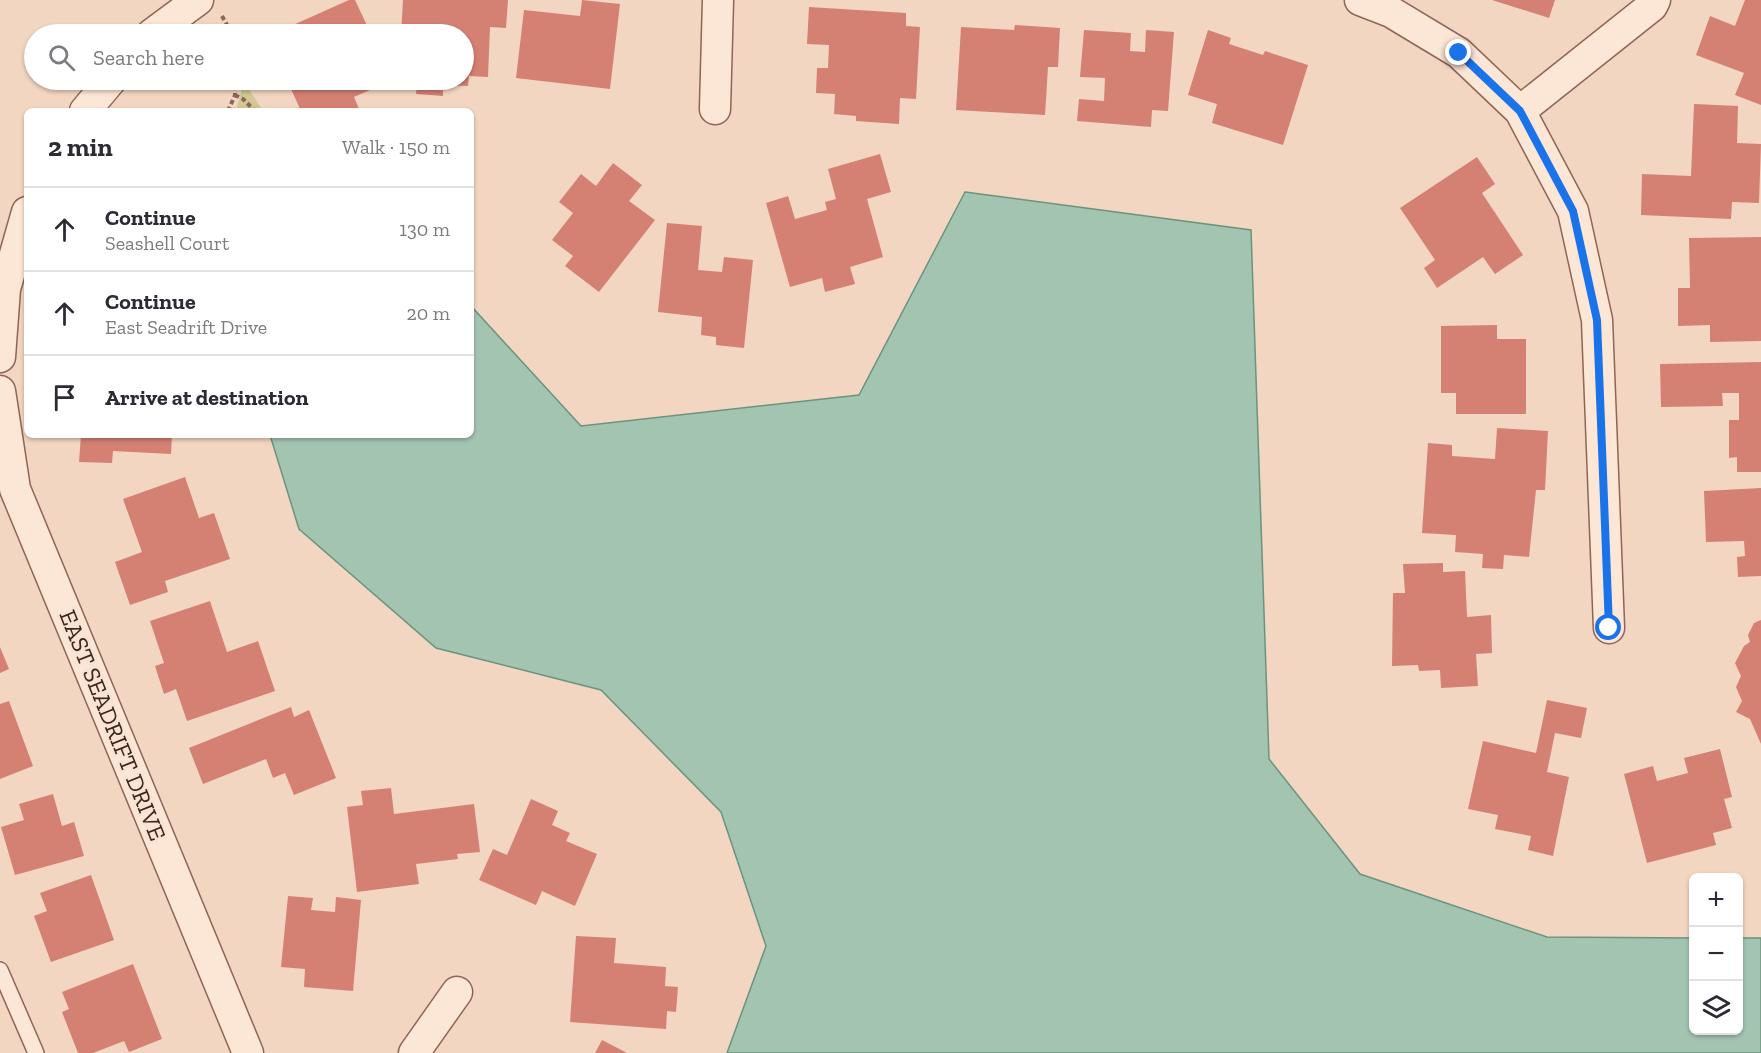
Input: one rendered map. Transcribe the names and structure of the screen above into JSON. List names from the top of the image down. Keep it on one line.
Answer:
{"streets":{"street":["EAST SEADRIFT DRIVE"]},"page":{"search":"Search here","heading":["2 min","Walk · 150 m"],"list":[["Continue","Seashell Court","130 m"],["Continue","East Seadrift Drive","20 m"],"Arrive at destination"],"map_buttons":["+","−"]}}
